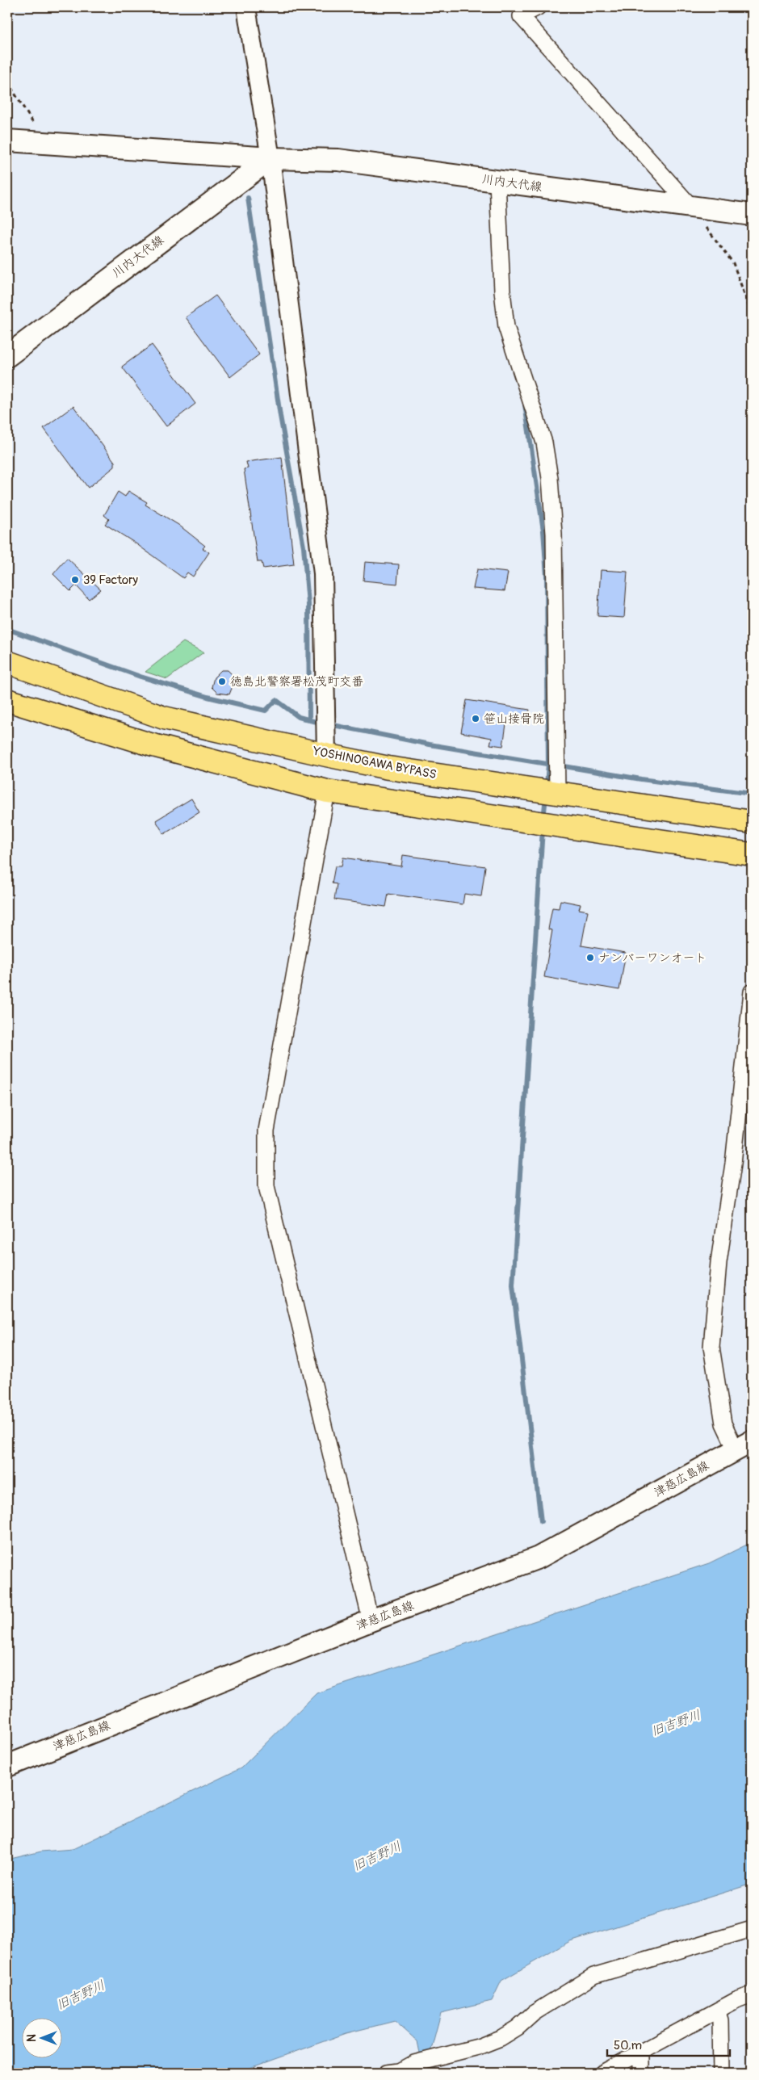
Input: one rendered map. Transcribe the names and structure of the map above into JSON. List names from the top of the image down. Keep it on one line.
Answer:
{"streets":{"highway":["YOSHINOGAWA BYPASS"],"main road":["川内大代線","津慈広島線"]},"water":["旧吉野川"],"places":["39 Factory","徳島北警察署松茂町交番","笹山接骨院","ナンバーワンオート"],"scale_bar":"50 m","north":"left"}
